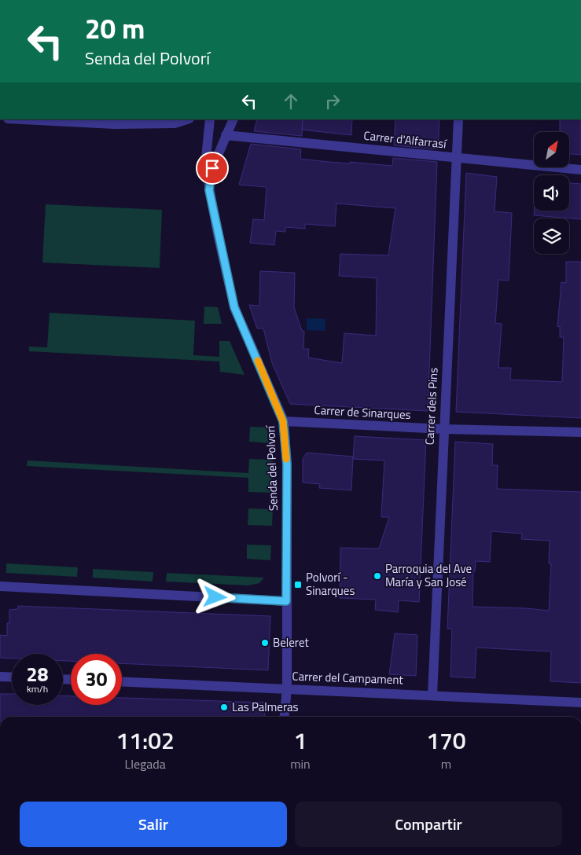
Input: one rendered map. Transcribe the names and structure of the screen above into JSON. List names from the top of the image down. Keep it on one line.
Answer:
{"streets":{"street":["Carrer d'Alfarrasí","Carrer dels Pins","Carrer de Sinarques","Senda del Polvorí","Carrer del Campament"]},"crossings":[["Carrer d'Alfarrasí","Carrer dels Pins"],["Carrer d'Alfarrasí","Senda del Polvorí"],["Carrer dels Pins","Carrer de Sinarques"],["Carrer dels Pins","Carrer del Campament"],["Carrer de Sinarques","Senda del Polvorí"],["Senda del Polvorí","Carrer del Campament"]],"places":{"other":["Parroquia del Ave María y San José","Beleret","Las Palmeras"],"transit":["Polvorí - Sinarques"]},"north":"top right","page":{"turn":["20 m","Senda del Polvorí"],"speed":"28 km/h","limit":"30","eta":["11:02","Llegada","1","min","170","m"],"buttons":["Salir","Compartir"]}}
